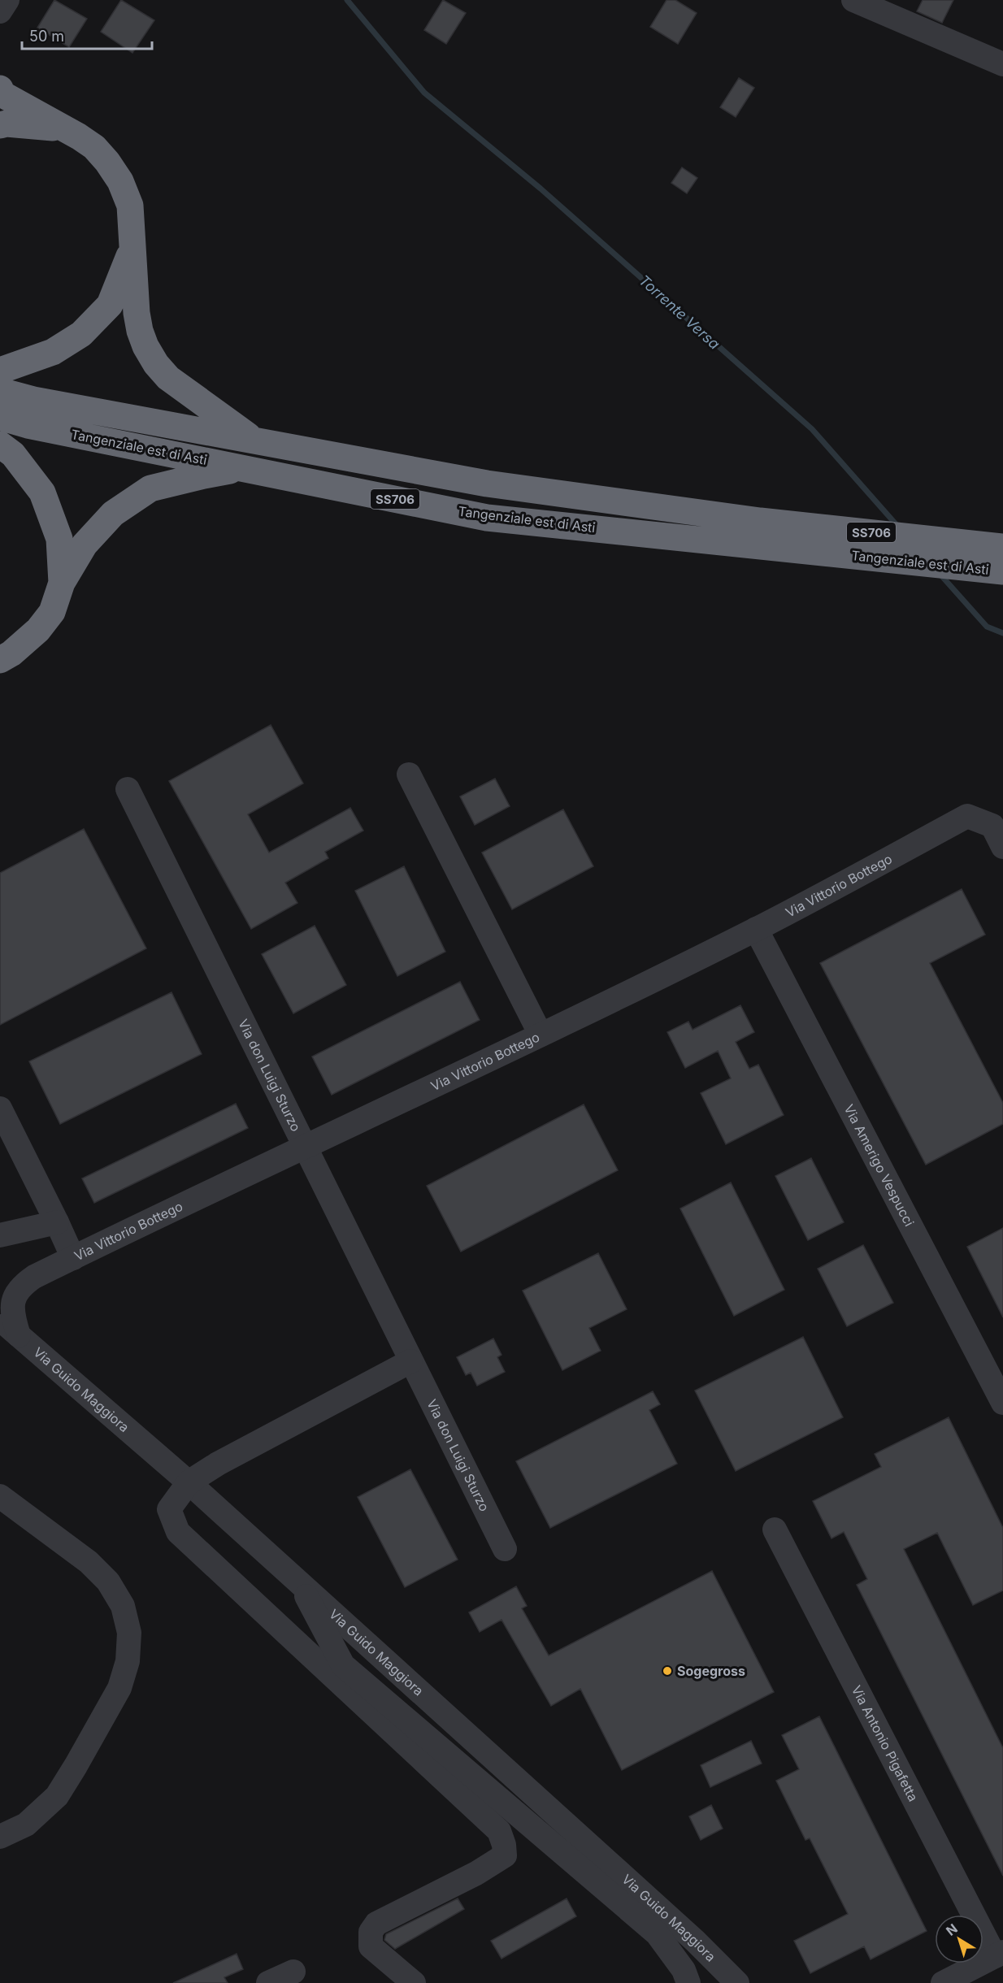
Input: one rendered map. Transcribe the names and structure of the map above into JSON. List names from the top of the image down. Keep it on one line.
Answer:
{"streets":{"highway":["Tangenziale est di Asti","SS706"],"street":["Via Vittorio Bottego","Via don Luigi Sturzo","Via Amerigo Vespucci","Via Guido Maggiora","Via Antonio Pigafetta"]},"crossings":[["Via Vittorio Bottego","Via don Luigi Sturzo"],["Via Vittorio Bottego","Via Amerigo Vespucci"],["Via Vittorio Bottego","Via Guido Maggiora"]],"water":["Torrente Versa"],"places":["Sogegross"],"scale_bar":"50 m","north":"top left"}
